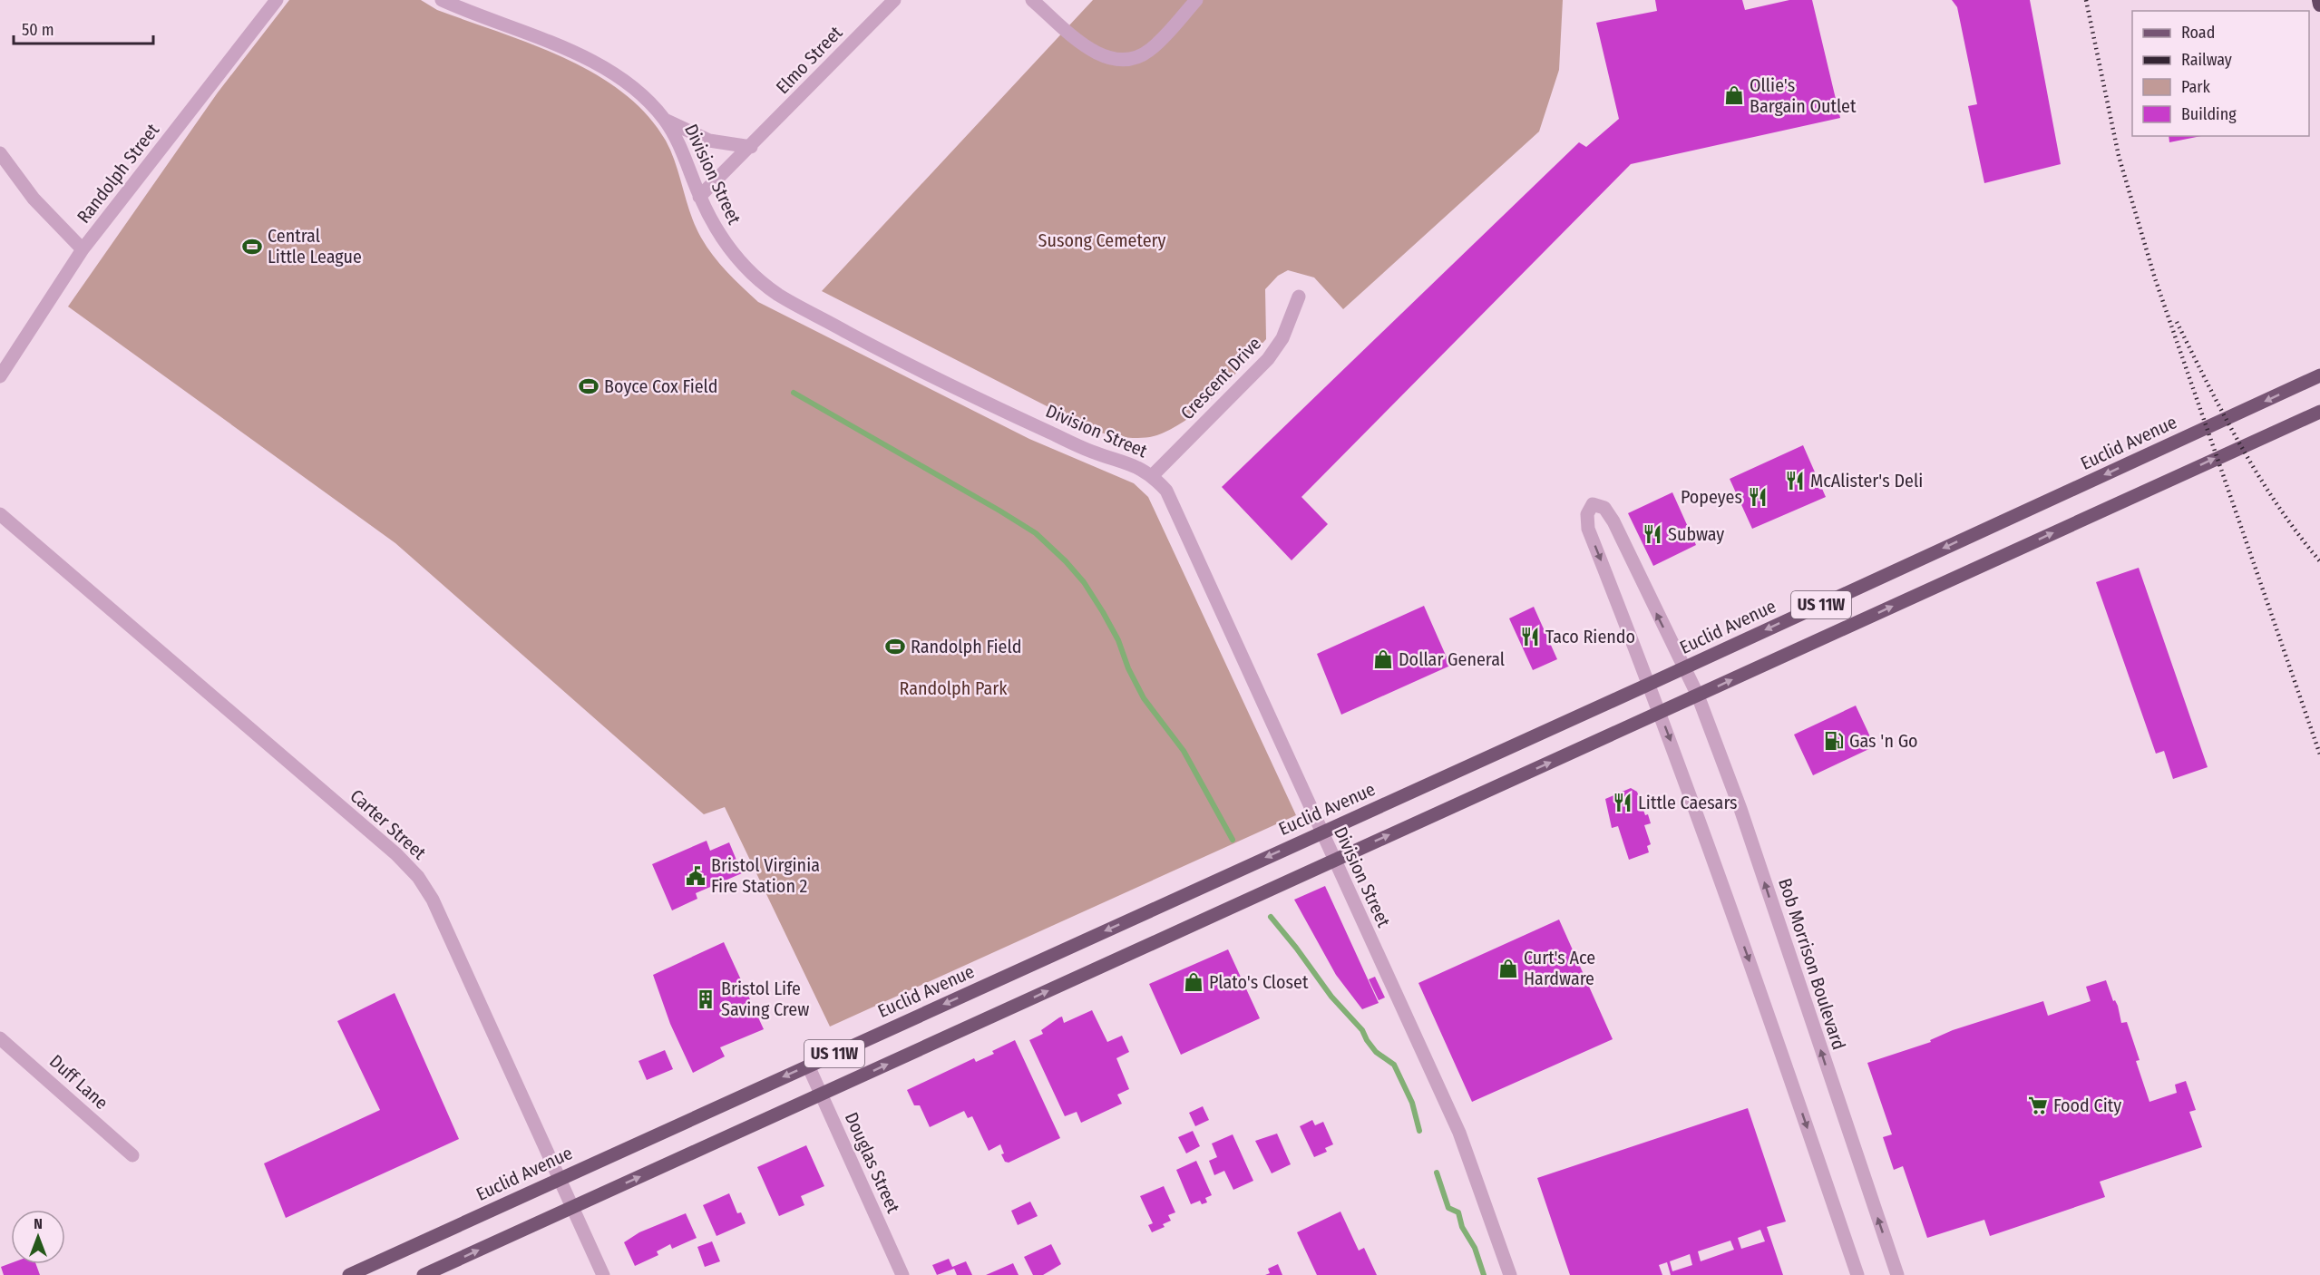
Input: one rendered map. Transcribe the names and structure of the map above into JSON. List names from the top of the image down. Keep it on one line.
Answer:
{"streets":{"main road":["Euclid Avenue","US 11W"],"street":["Elmo Street","Randolph Street","Division Street","Crescent Drive","Carter Street","Bob Morrison Boulevard","Duff Lane","Douglas Street"]},"crossings":[["Elmo Street","Division Street"],["Division Street","Crescent Drive"],["Division Street","Euclid Avenue"],["Division Street","US 11W"],["Euclid Avenue","Carter Street"],["Euclid Avenue","Bob Morrison Boulevard"],["Euclid Avenue","Douglas Street"],["US 11W","Carter Street"],["US 11W","Bob Morrison Boulevard"],["US 11W","Douglas Street"]],"parks":["Susong Cemetery","Randolph Park"],"places":{"shop":["Ollie's Bargain Outlet","Dollar General","Curt's Ace Hardware","Plato's Closet"],"sports":["Central Little League","Boyce Cox Field","Randolph Field"],"restaurant":["McAlister's Deli","Popeyes","Subway","Taco Riendo","Little Caesars"],"fuel station":["Gas 'n Go"],"public building":["Bristol Virginia Fire Station 2"],"building":["Bristol Life Saving Crew"],"supermarket":["Food City"]},"legend":["Road","Railway","Park","Building"],"scale_bar":"50 m","north":"top"}
